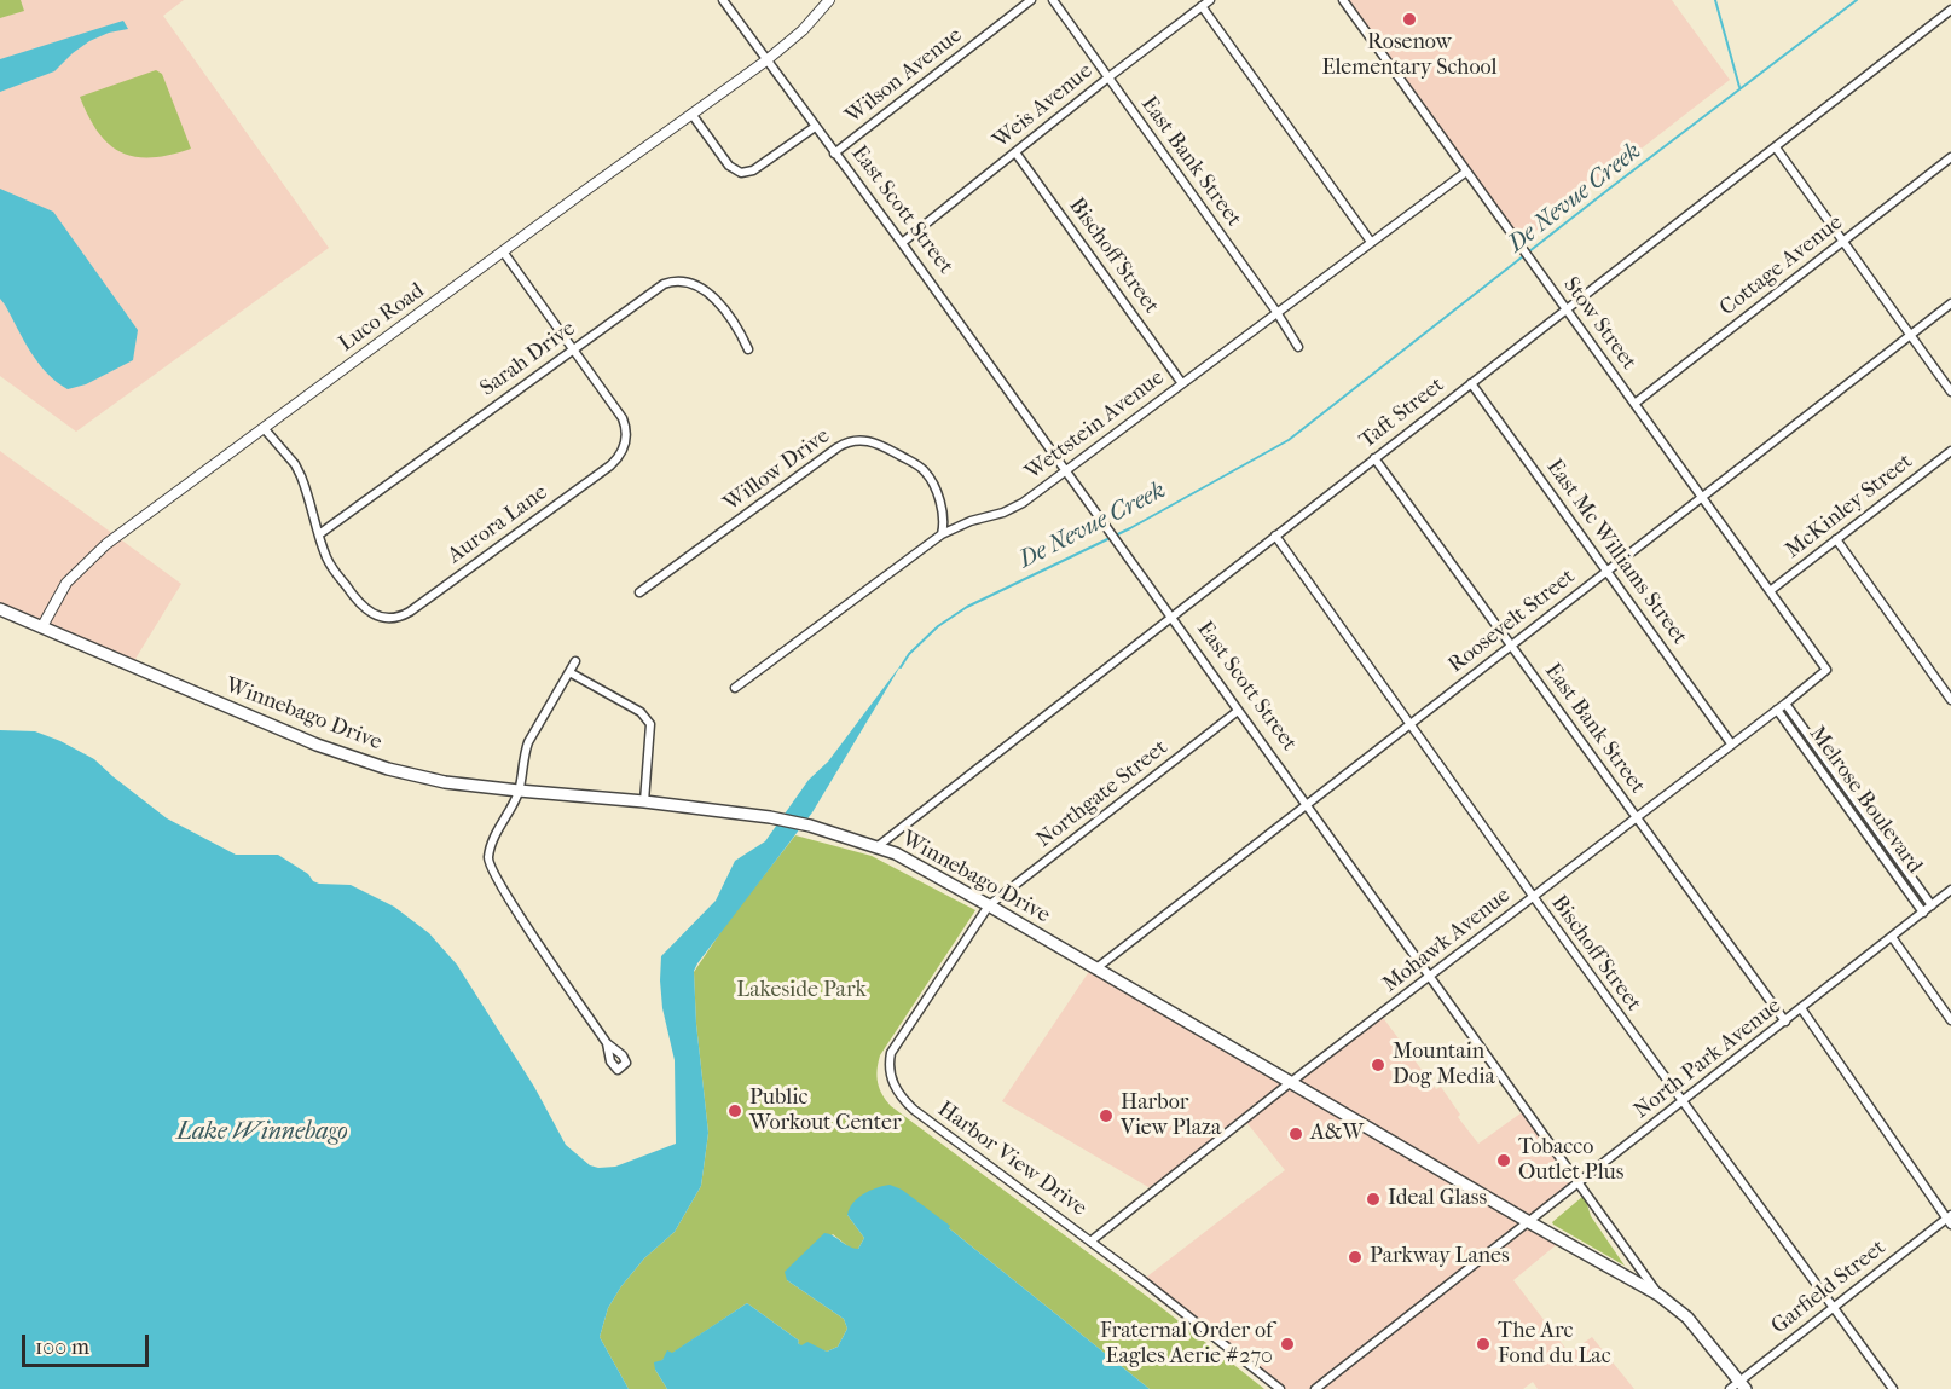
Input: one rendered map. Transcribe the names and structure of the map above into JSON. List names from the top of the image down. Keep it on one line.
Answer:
{"streets":{"main road":["East Scott Street","Winnebago Drive"],"street":["Wilson Avenue","Weis Avenue","East Bank Street","Bischoff Street","Cottage Avenue","Luco Road","Stow Street","Sarah Drive","Taft Street","Wettstein Avenue","Willow Drive","McKinley Street","Aurora Lane","East Mc Williams Street","Roosevelt Street","Northgate Street","Melrose Boulevard","Mohawk Avenue","North Park Avenue","Harbor View Drive","Garfield Street"]},"crossings":[["Wilson Avenue","East Scott Street"],["Weis Avenue","East Bank Street"],["Weis Avenue","East Scott Street"],["Weis Avenue","Bischoff Street"],["East Bank Street","Taft Street"],["East Bank Street","Wettstein Avenue"],["East Bank Street","Roosevelt Street"],["East Bank Street","Mohawk Avenue"],["East Bank Street","North Park Avenue"],["East Scott Street","Luco Road"],["East Scott Street","Taft Street"],["East Scott Street","Wettstein Avenue"],["East Scott Street","Roosevelt Street"],["East Scott Street","Winnebago Drive"],["East Scott Street","Northgate Street"],["East Scott Street","Mohawk Avenue"],["East Scott Street","North Park Avenue"],["East Scott Street","Garfield Street"],["Bischoff Street","Taft Street"],["Bischoff Street","Wettstein Avenue"],["Bischoff Street","Roosevelt Street"],["Bischoff Street","Mohawk Avenue"],["Bischoff Street","North Park Avenue"],["Bischoff Street","Garfield Street"],["Cottage Avenue","Stow Street"],["Luco Road","Aurora Lane"],["Luco Road","Winnebago Drive"],["Stow Street","Taft Street"],["Stow Street","Wettstein Avenue"],["Stow Street","McKinley Street"],["Stow Street","Roosevelt Street"],["Stow Street","Mohawk Avenue"],["Sarah Drive","Aurora Lane"],["Taft Street","East Mc Williams Street"],["Taft Street","Winnebago Drive"],["Wettstein Avenue","Willow Drive"],["East Mc Williams Street","Roosevelt Street"],["East Mc Williams Street","Mohawk Avenue"],["Roosevelt Street","Winnebago Drive"],["Winnebago Drive","Northgate Street"],["Winnebago Drive","Mohawk Avenue"],["Winnebago Drive","North Park Avenue"],["Winnebago Drive","Harbor View Drive"],["Northgate Street","Harbor View Drive"],["Melrose Boulevard","Mohawk Avenue"],["Melrose Boulevard","North Park Avenue"],["Mohawk Avenue","Harbor View Drive"]],"water":["De Nevue Creek","Lake Winnebago"],"parks":["Lakeside Park"],"places":["Rosenow Elementary School","Mountain Dog Media","Public Workout Center","Harbor View Plaza","A&W","Tobacco Outlet Plus","Ideal Glass","Parkway Lanes","Fraternal Order of Eagles Aerie #270","The Arc Fond du Lac"],"scale_bar":"100 m"}
